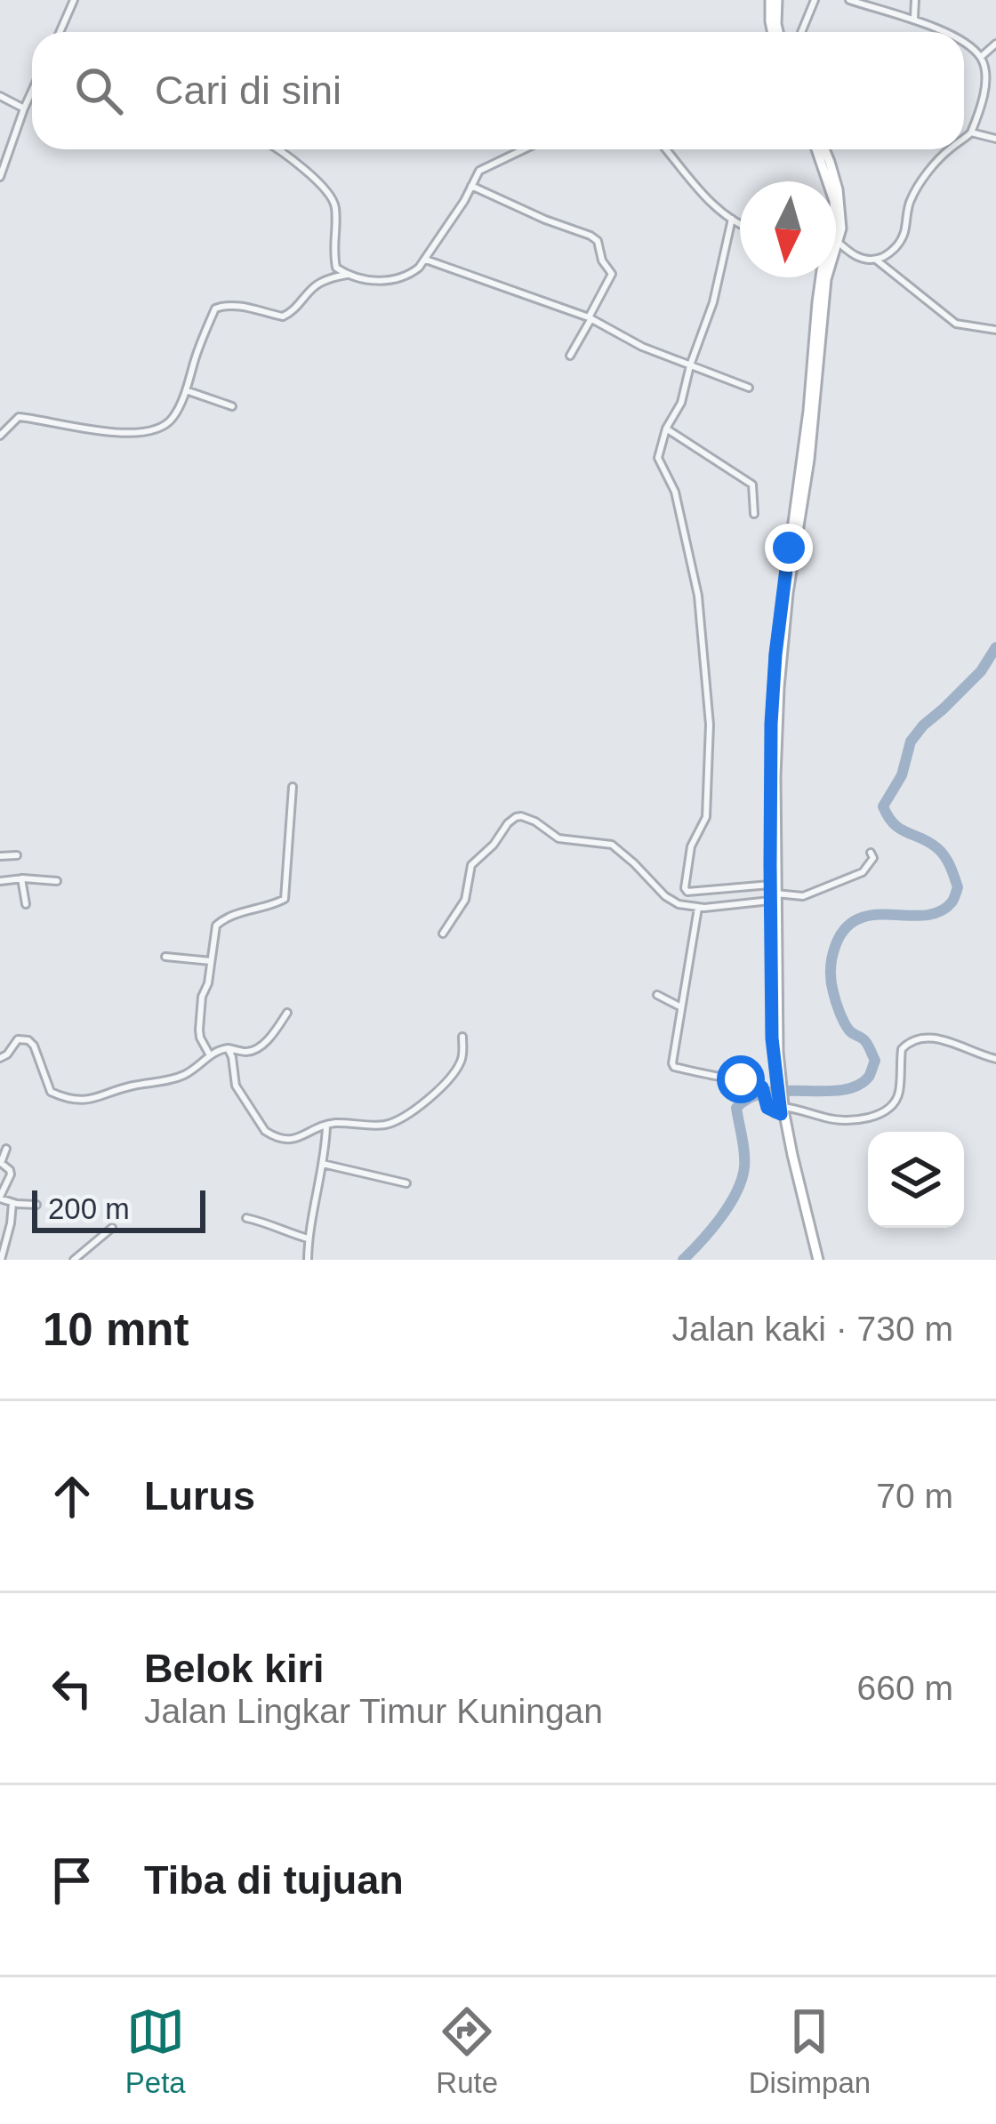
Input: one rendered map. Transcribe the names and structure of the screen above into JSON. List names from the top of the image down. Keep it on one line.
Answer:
{"scale_bar":"200 m","north":"bottom","page":{"search":"Cari di sini","scale":"200 m","heading":["10 mnt","Jalan kaki · 730 m"],"list":[["Lurus","70 m"],["Belok kiri","Jalan Lingkar Timur Kuningan","660 m"],"Tiba di tujuan"],"nav":["Peta","Rute","Disimpan"]}}
